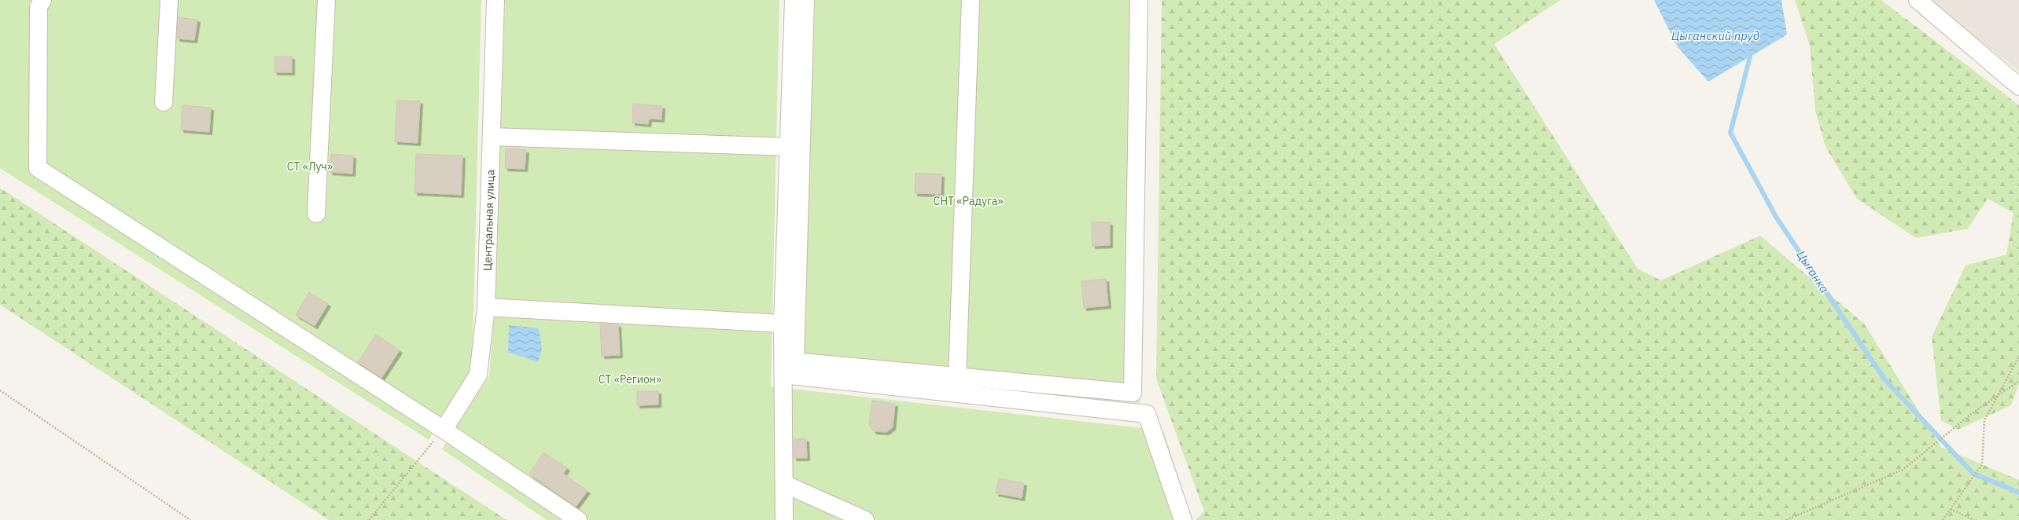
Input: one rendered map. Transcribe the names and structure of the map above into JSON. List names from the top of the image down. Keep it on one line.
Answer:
{"streets":{"street":["Центральная улица"]},"water":["Цыганский пруд","Цыганка"],"parks":["СТ «Луч»","СНТ «Радуга»","СТ «Регион»"]}
